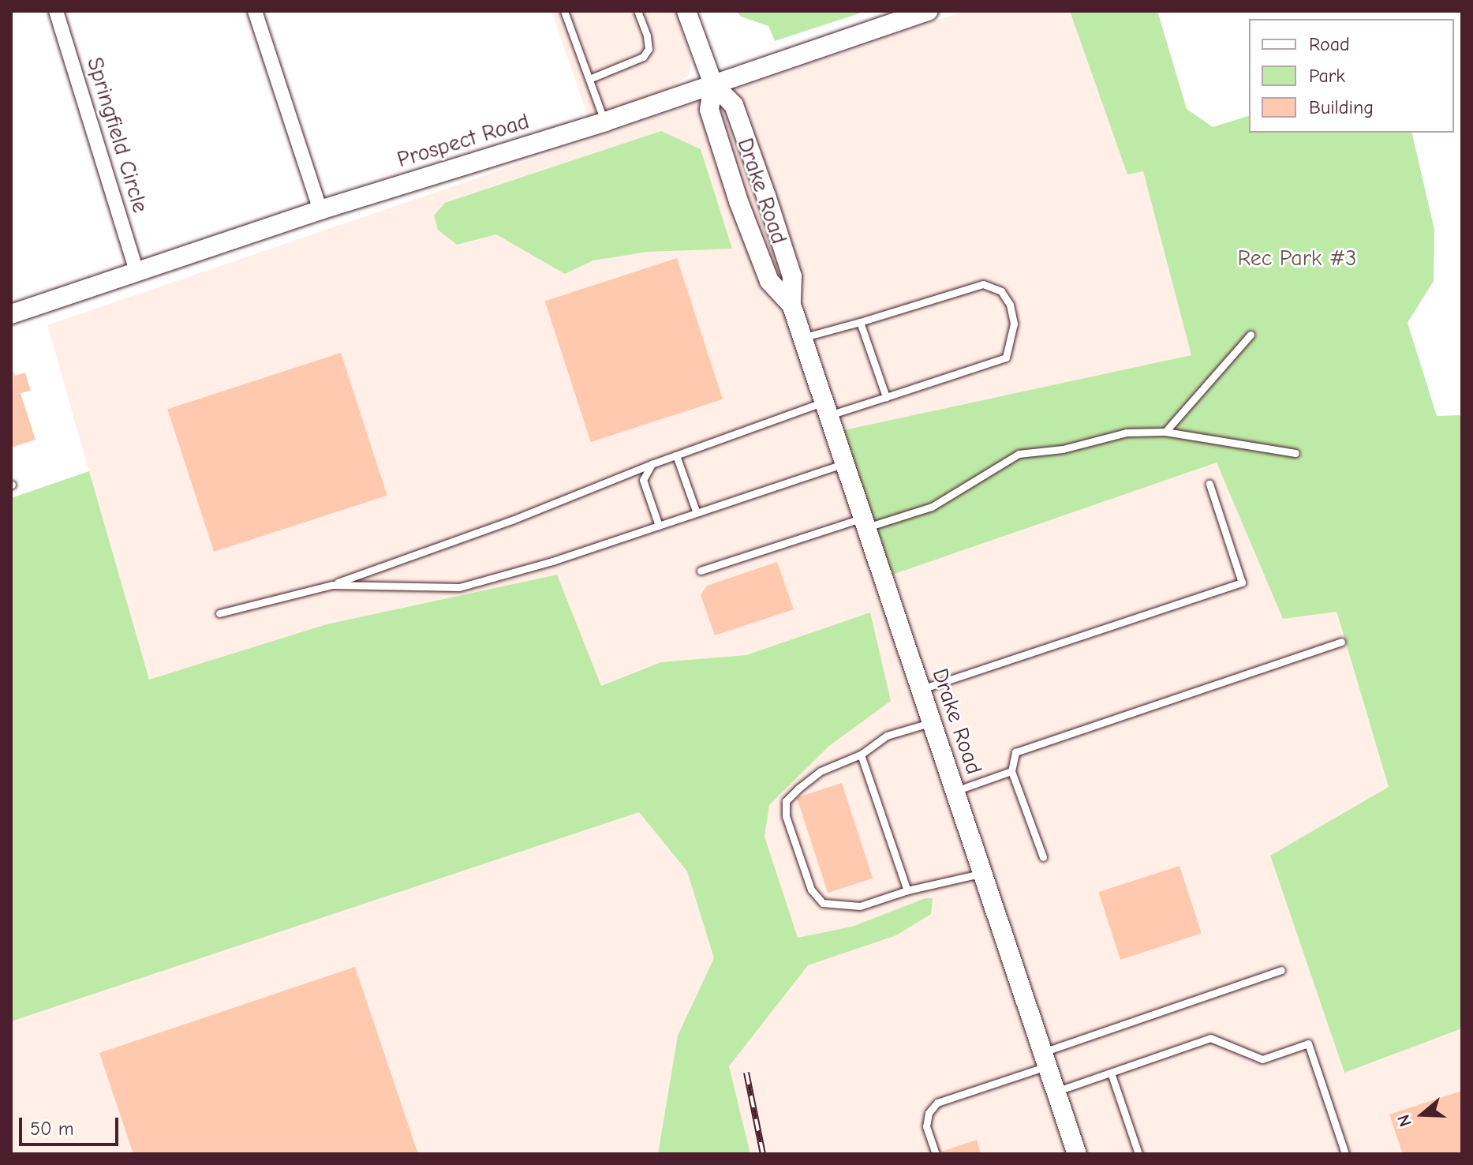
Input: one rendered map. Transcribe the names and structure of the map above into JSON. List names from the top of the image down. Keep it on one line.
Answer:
{"streets":{"street":["Springfield Circle","Prospect Road","Drake Road"]},"crossings":[["Springfield Circle","Prospect Road"],["Prospect Road","Drake Road"]],"parks":["Rec Park #3"],"legend":["Road","Park","Building"],"scale_bar":"50 m","north":"left"}
